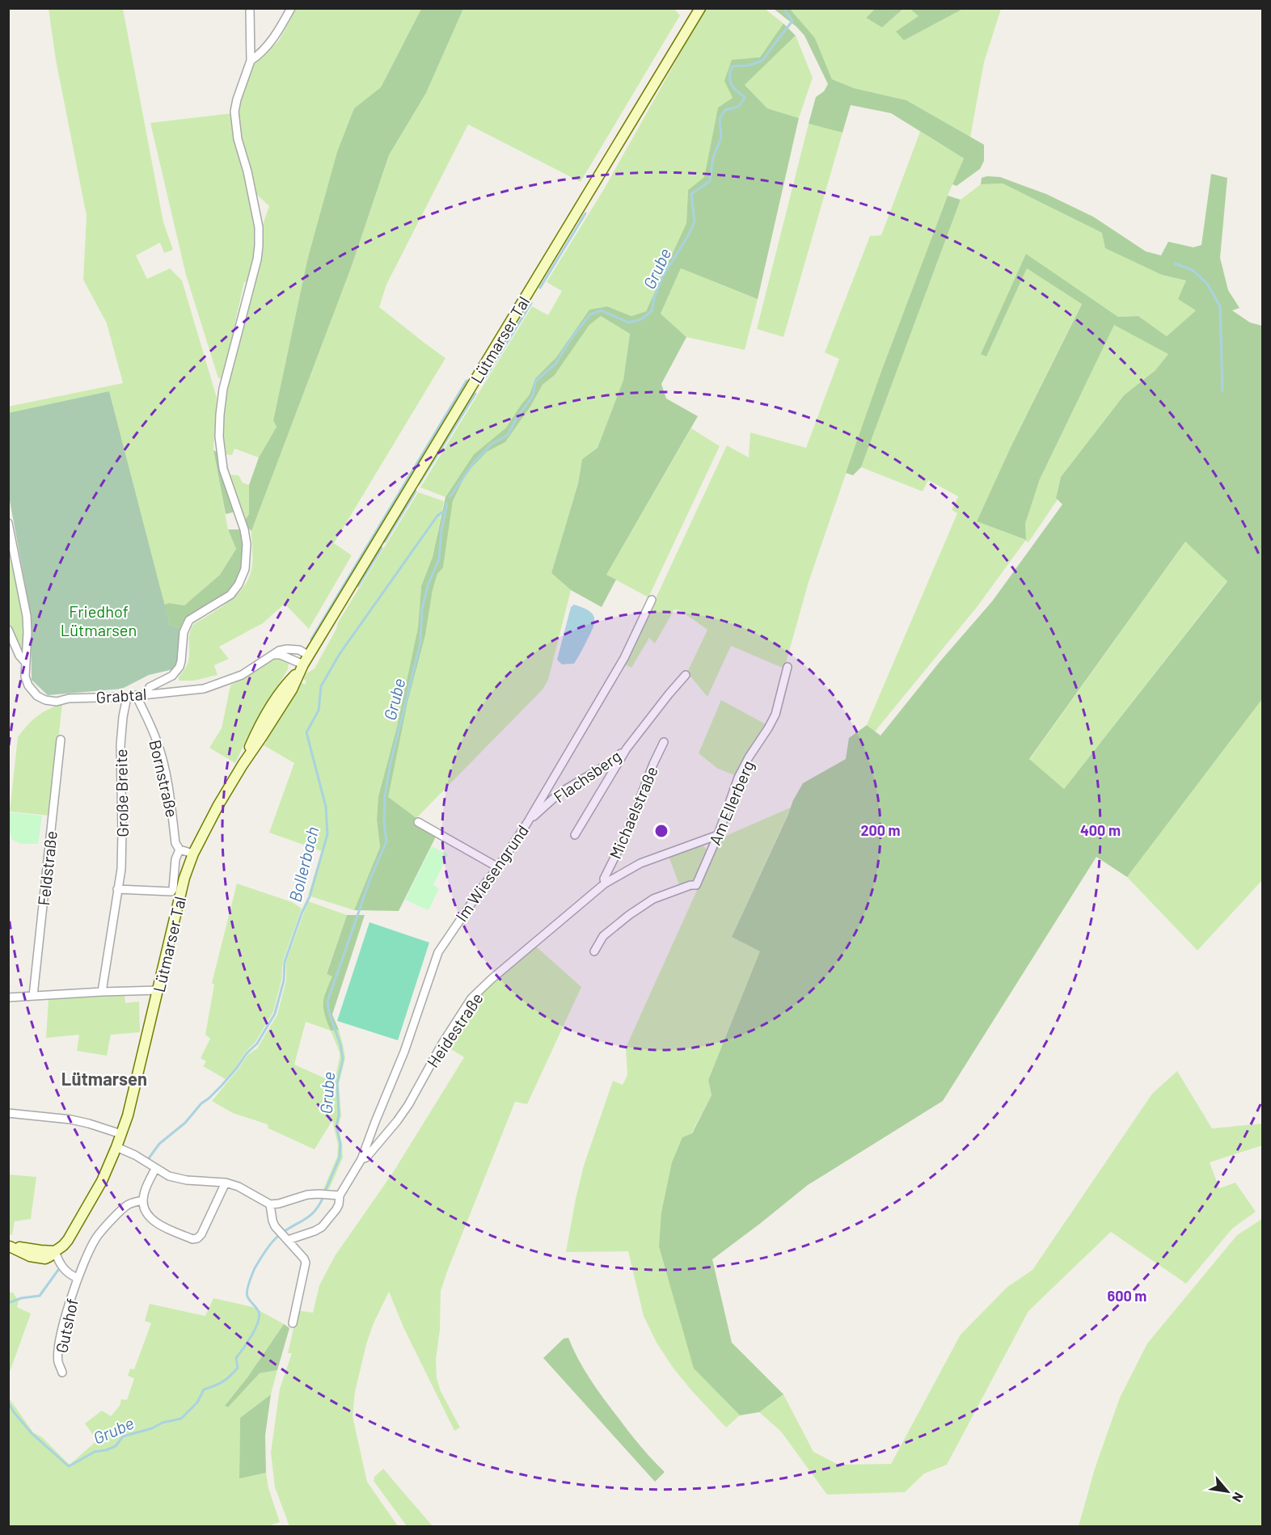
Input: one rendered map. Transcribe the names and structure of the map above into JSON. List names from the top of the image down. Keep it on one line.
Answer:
{"streets":{"main road":["Lütmarser Tal"],"street":["Grabtal","Flachsberg","Bornstraße","Große Breite","Am Ellerberg","Michaelstraße","Feldstraße","Im Wiesengrund","Heidestraße","Gutshof"]},"crossings":[["Lütmarser Tal","Grabtal"],["Grabtal","Bornstraße"],["Grabtal","Große Breite"],["Flachsberg","Im Wiesengrund"],["Am Ellerberg","Heidestraße"],["Michaelstraße","Heidestraße"],["Im Wiesengrund","Heidestraße"]],"districts":["Lütmarsen"],"water":["Grube","Bollerbach"],"parks":["Friedhof Lütmarsen"],"north":"bottom right","rings":["200 m","400 m","600 m"]}
